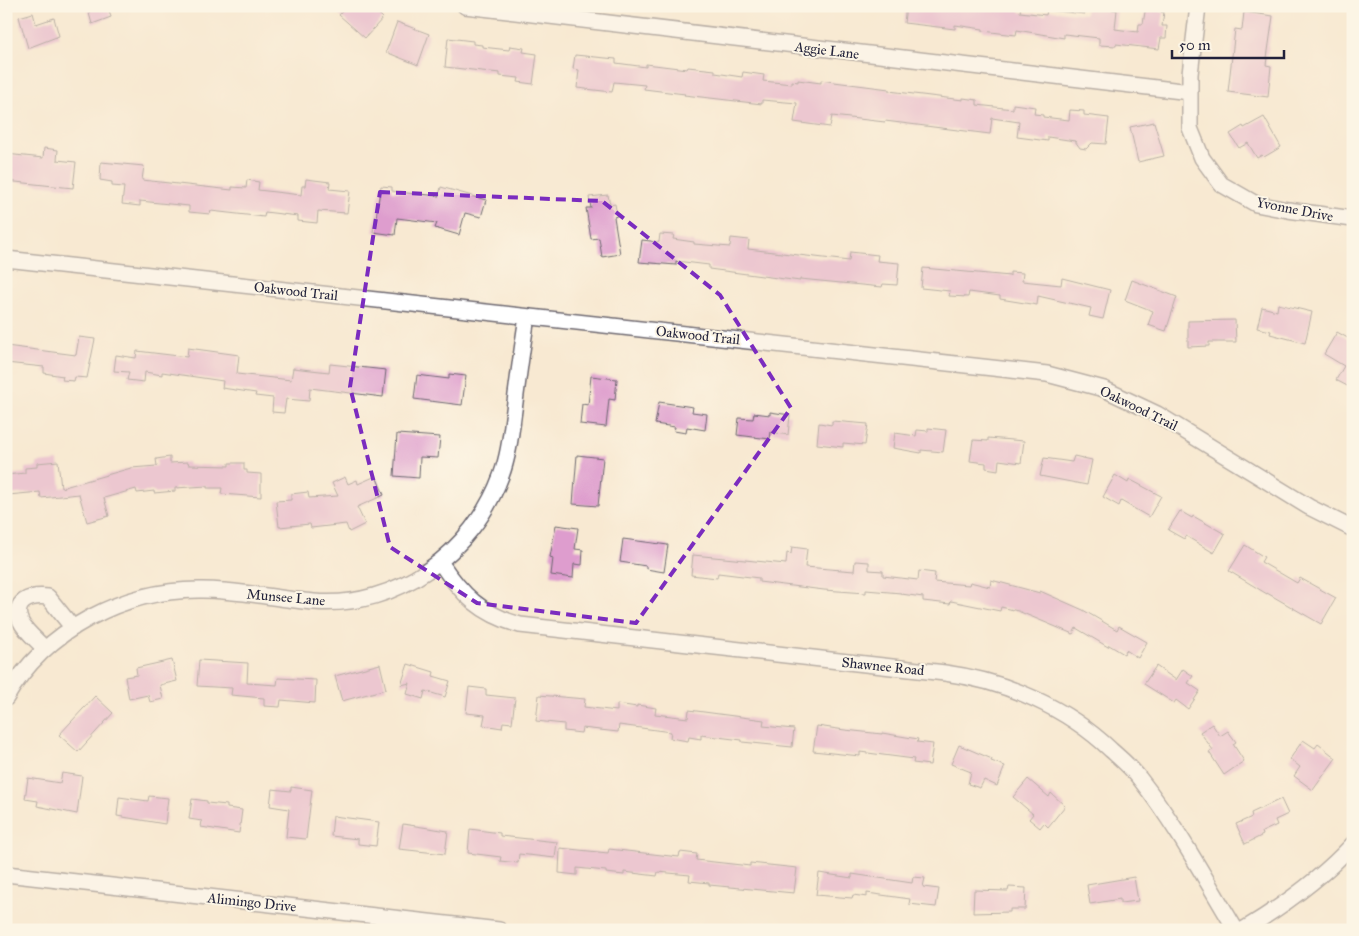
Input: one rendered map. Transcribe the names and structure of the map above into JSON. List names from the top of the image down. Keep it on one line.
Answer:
{"streets":{"street":["Aggie Lane","Yvonne Drive","Oakwood Trail","Munsee Lane","Shawnee Road","Alimingo Drive"]},"crossings":[["Aggie Lane","Yvonne Drive"],["Oakwood Trail","Munsee Lane"],["Munsee Lane","Shawnee Road"]],"scale_bar":"50 m"}
